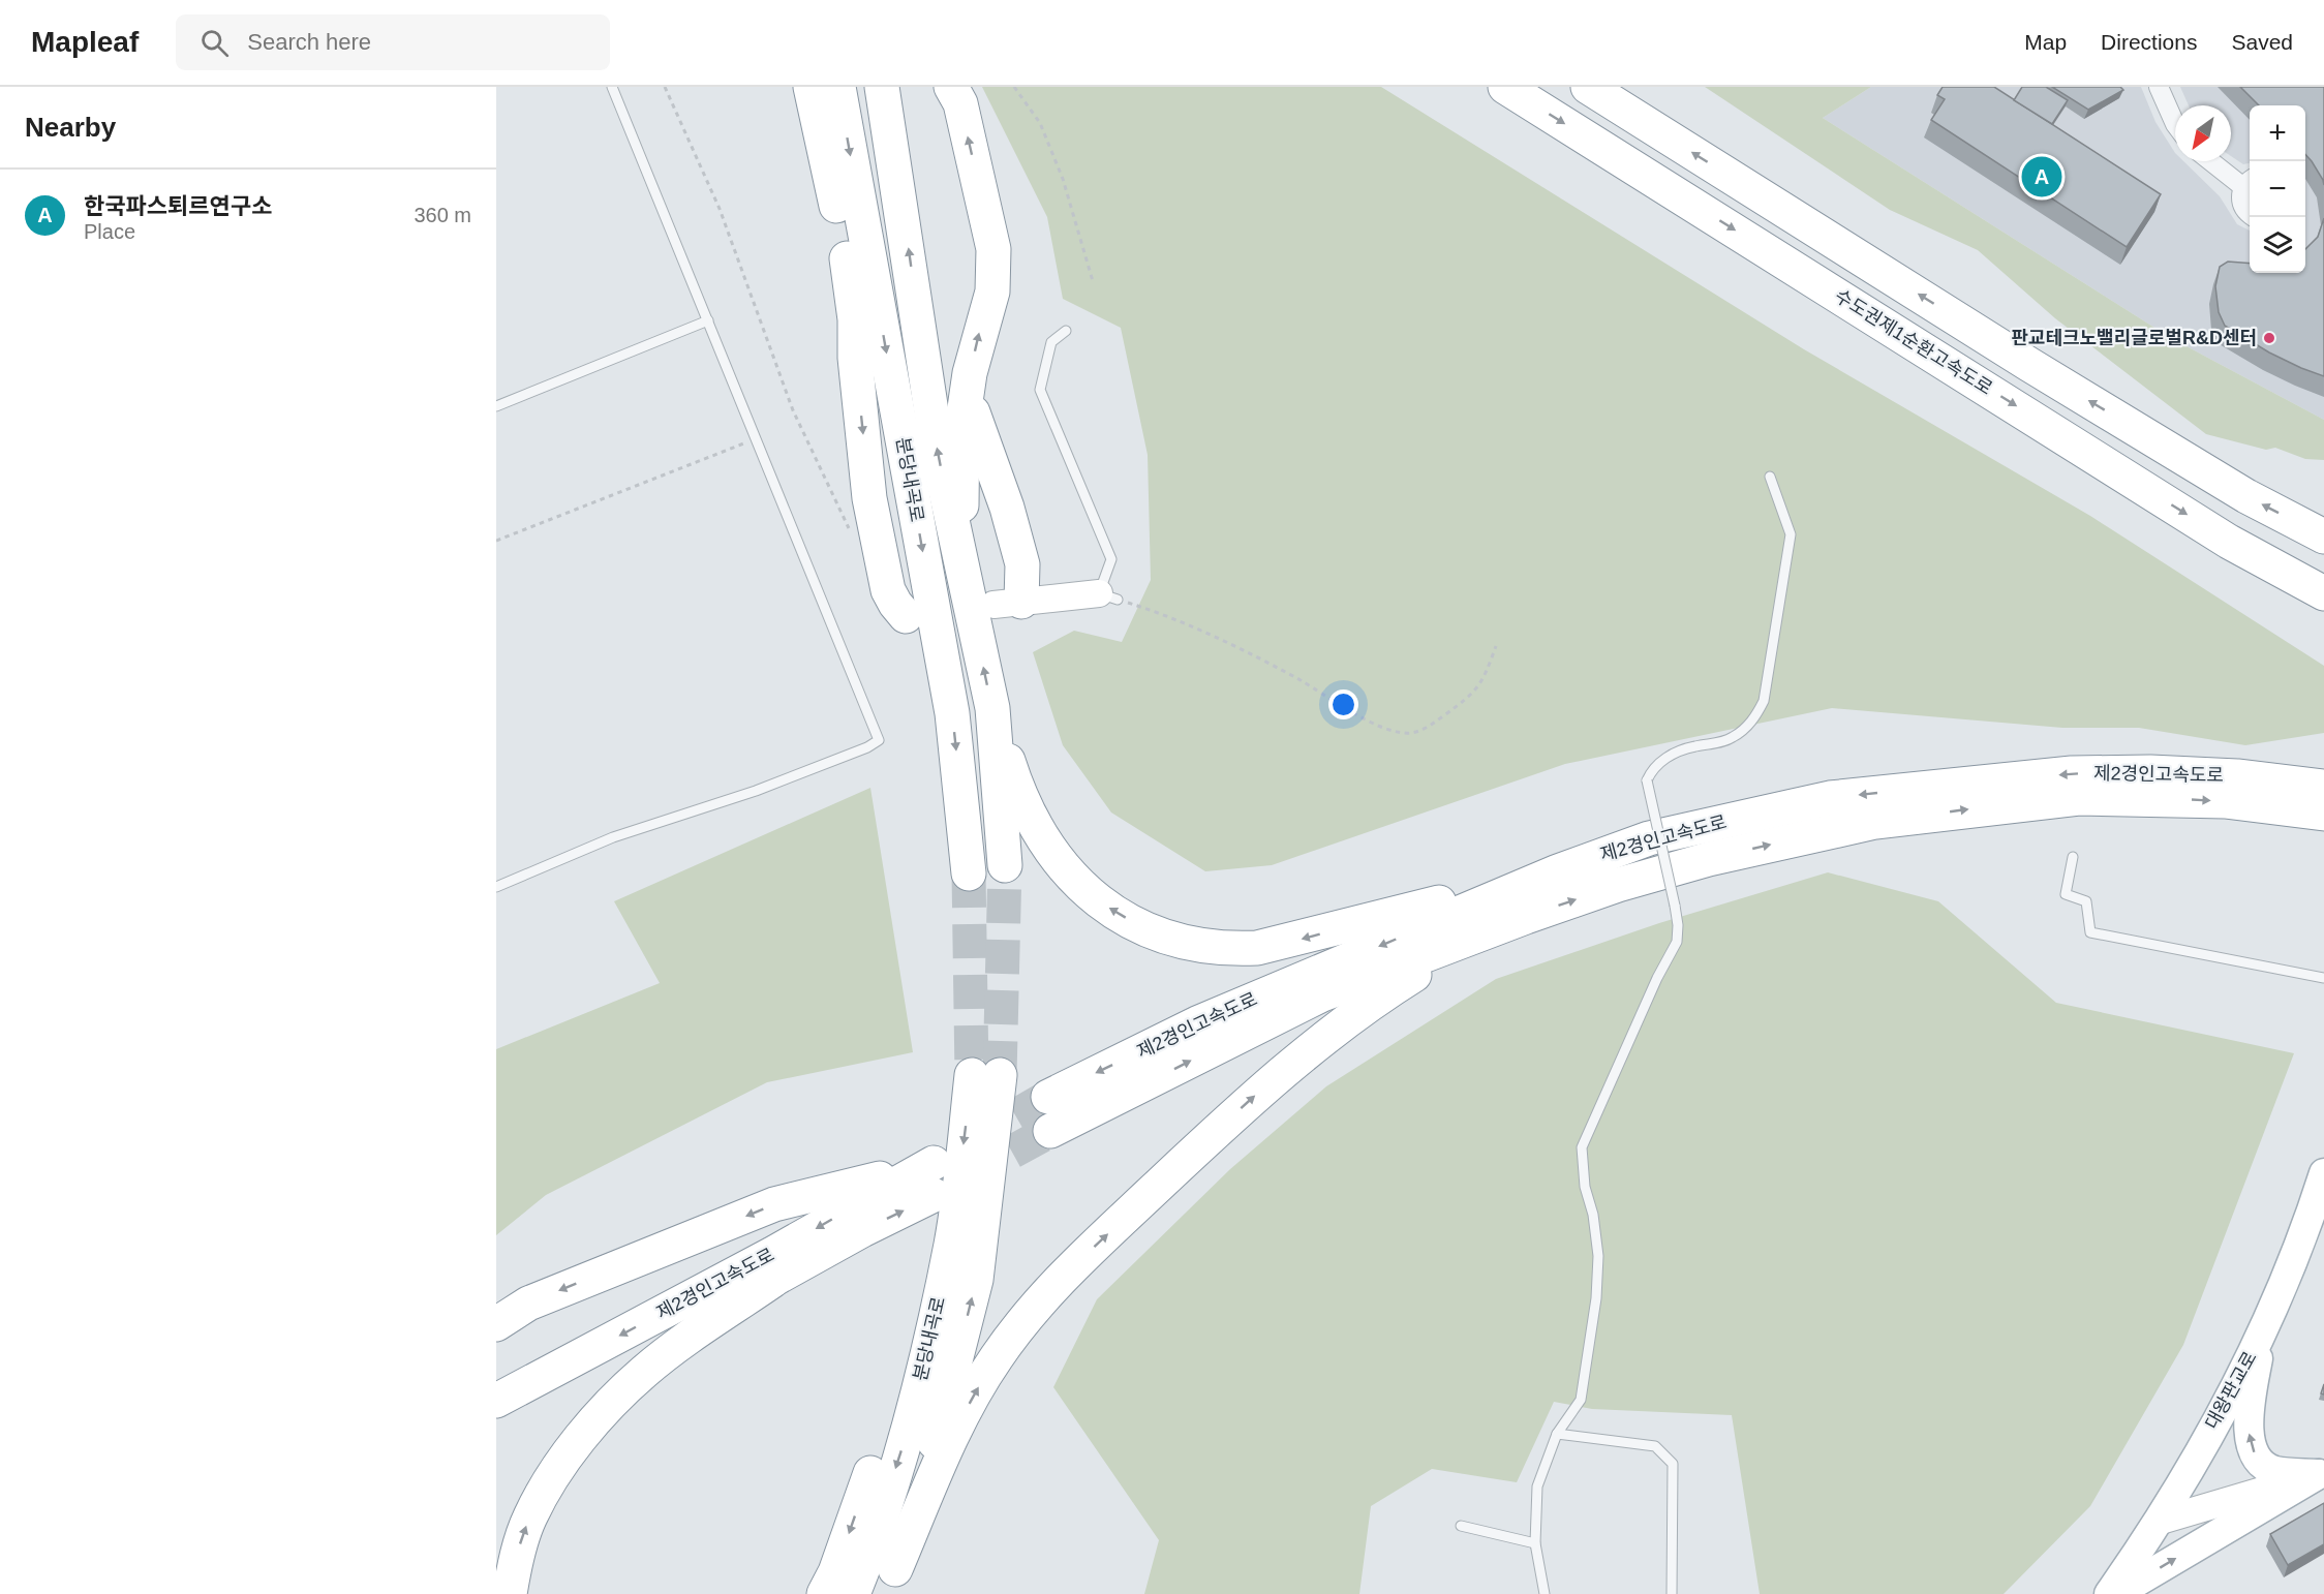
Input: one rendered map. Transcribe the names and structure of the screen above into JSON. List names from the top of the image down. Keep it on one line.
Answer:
{"streets":{"highway":["수도권제1순환고속도로","분당내곡로","제2경인고속도로"],"main road":["대왕판교로"]},"places":["판교테크노밸리글로벌R&D센터"],"north":"bottom left","page":{"header":"Mapleaf","search":"Search here","nav":["Map","Directions","Saved"],"heading":"Nearby","map_buttons":["+","−"],"pins":"A","list":[{"mark":"A","name":"한국파스퇴르연구소","note":"Place","value":"360 m"}]}}
